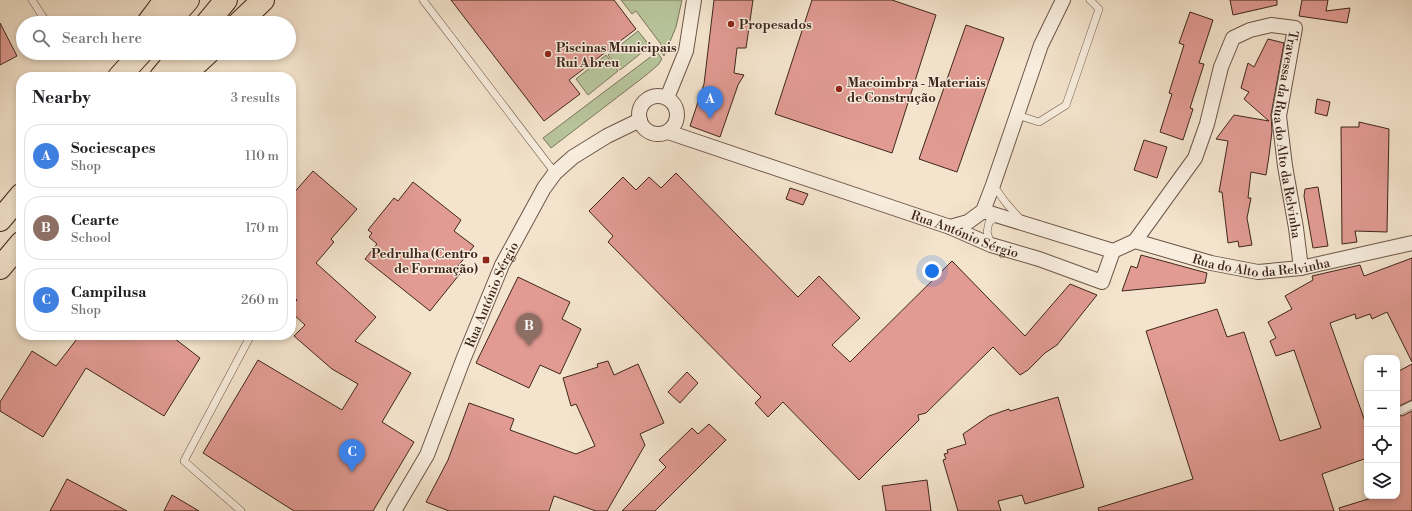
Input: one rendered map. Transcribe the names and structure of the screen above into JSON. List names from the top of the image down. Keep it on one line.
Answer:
{"streets":{"street":["Travessa da Rua do Alto da Relvinha","Rua António Sérgio","Rua do Alto da Relvinha"]},"crossings":[["Travessa da Rua do Alto da Relvinha","Rua do Alto da Relvinha"]],"places":{"other":["Propesados","Piscinas Municipais Rui Abreu","Macoimbra - Materiais de Construção"],"transit":["Pedrulha (Centro de Formação)"]},"page":{"search":"Search here","heading":["Nearby","3 results"],"pins":["A","B","C"],"list":[{"mark":"A","name":"Sociescapes","note":"Shop","value":"110 m"},{"mark":"B","name":"Cearte","note":"School","value":"170 m"},{"mark":"C","name":"Campilusa","note":"Shop","value":"260 m"}],"map_buttons":["+","−"]}}
